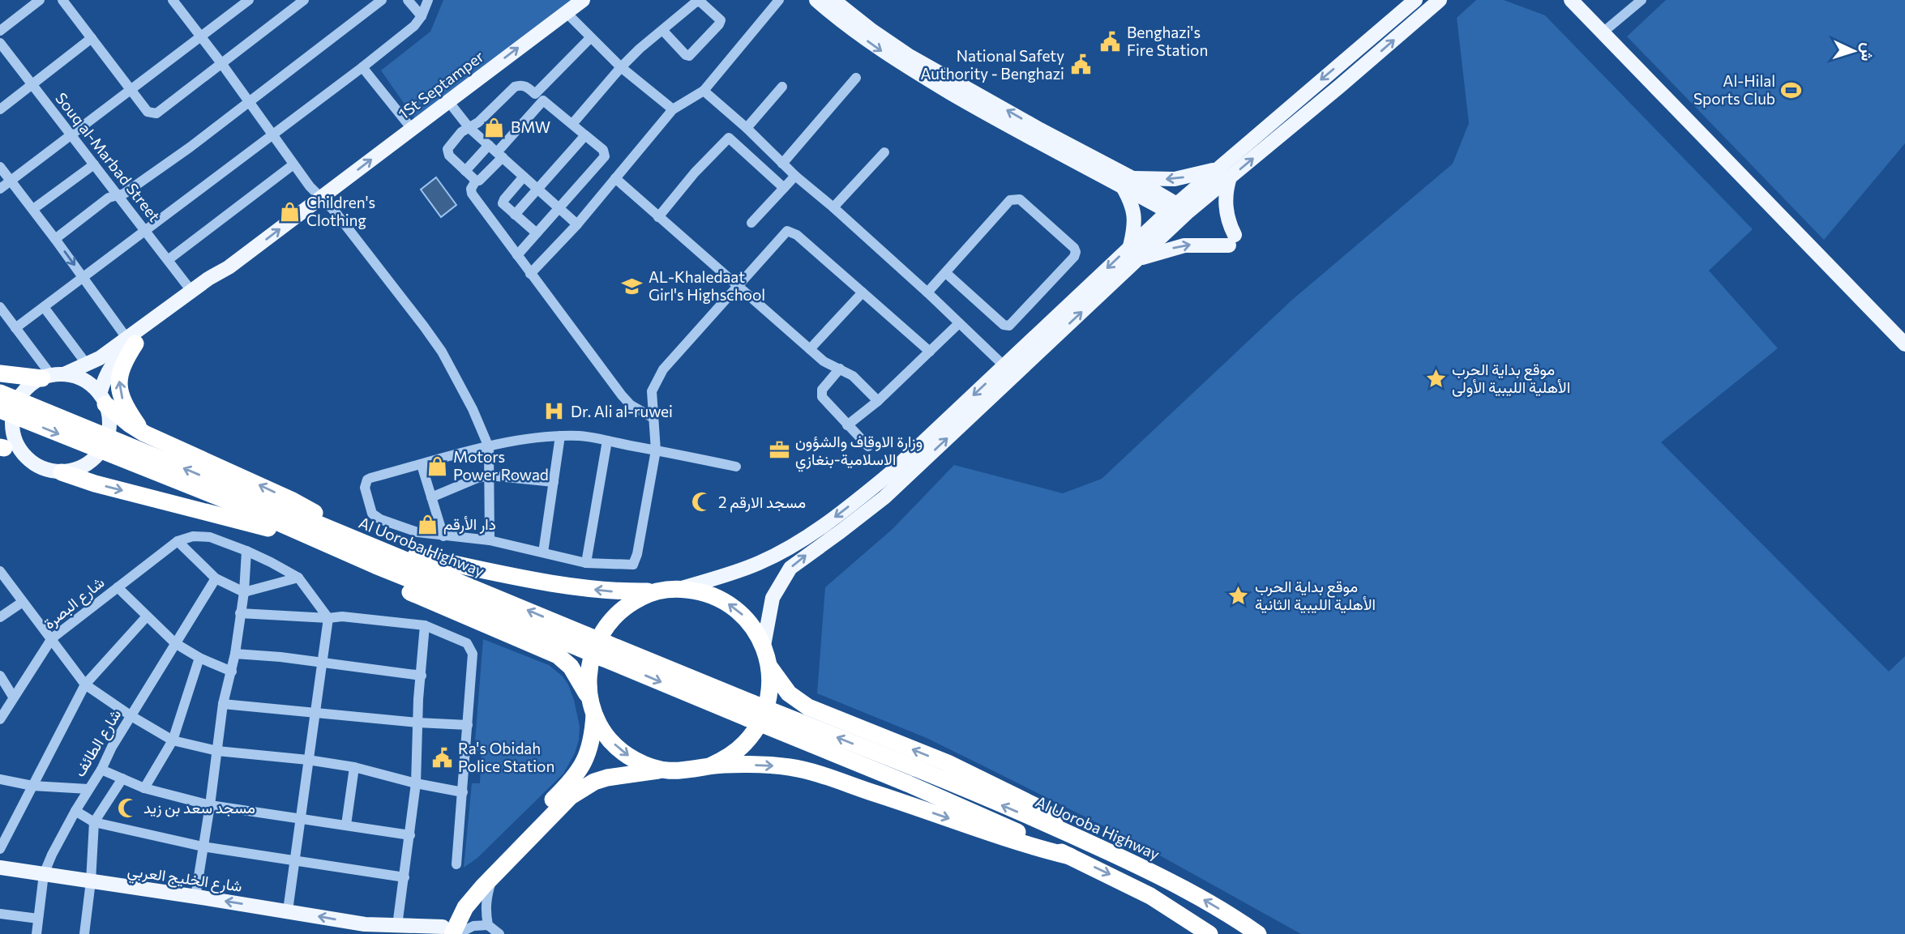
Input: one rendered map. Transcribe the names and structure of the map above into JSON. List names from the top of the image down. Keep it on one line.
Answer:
{"streets":{"highway":["Al Uoroba Highway"],"main road":["1St Septamper","شارع الخليج العربي"],"street":["Souq al-Marbad Street","شارع البصرة","شارع الطائف"]},"crossings":[["شارع الطائف","شارع الخليج العربي"]],"one_way":["1St Septamper","شارع الخليج العربي"],"places":{"public building":["Benghazi's Fire Station","National Safety Authority - Benghazi","Ra's Obidah Police Station"],"sports":["Al-Hilal Sports Club"],"shop":["BMW","Children's Clothing","Motors Power Rowad","دار الأرقم"],"school or university":["AL-Khaledaat Girl's Highschool"],"place":["موقع بداية الحرب الأهلية الليبية الأولى","موقع بداية الحرب الأهلية الليبية الثانية"],"hospital":["Dr. Ali al-ruwei"],"office":["وزارة الاوقاف والشؤون الاسلامية-بنغازي"],"mosque":["مسجد الارقم 2","مسجد سعد بن زيد"]},"north":"right"}
